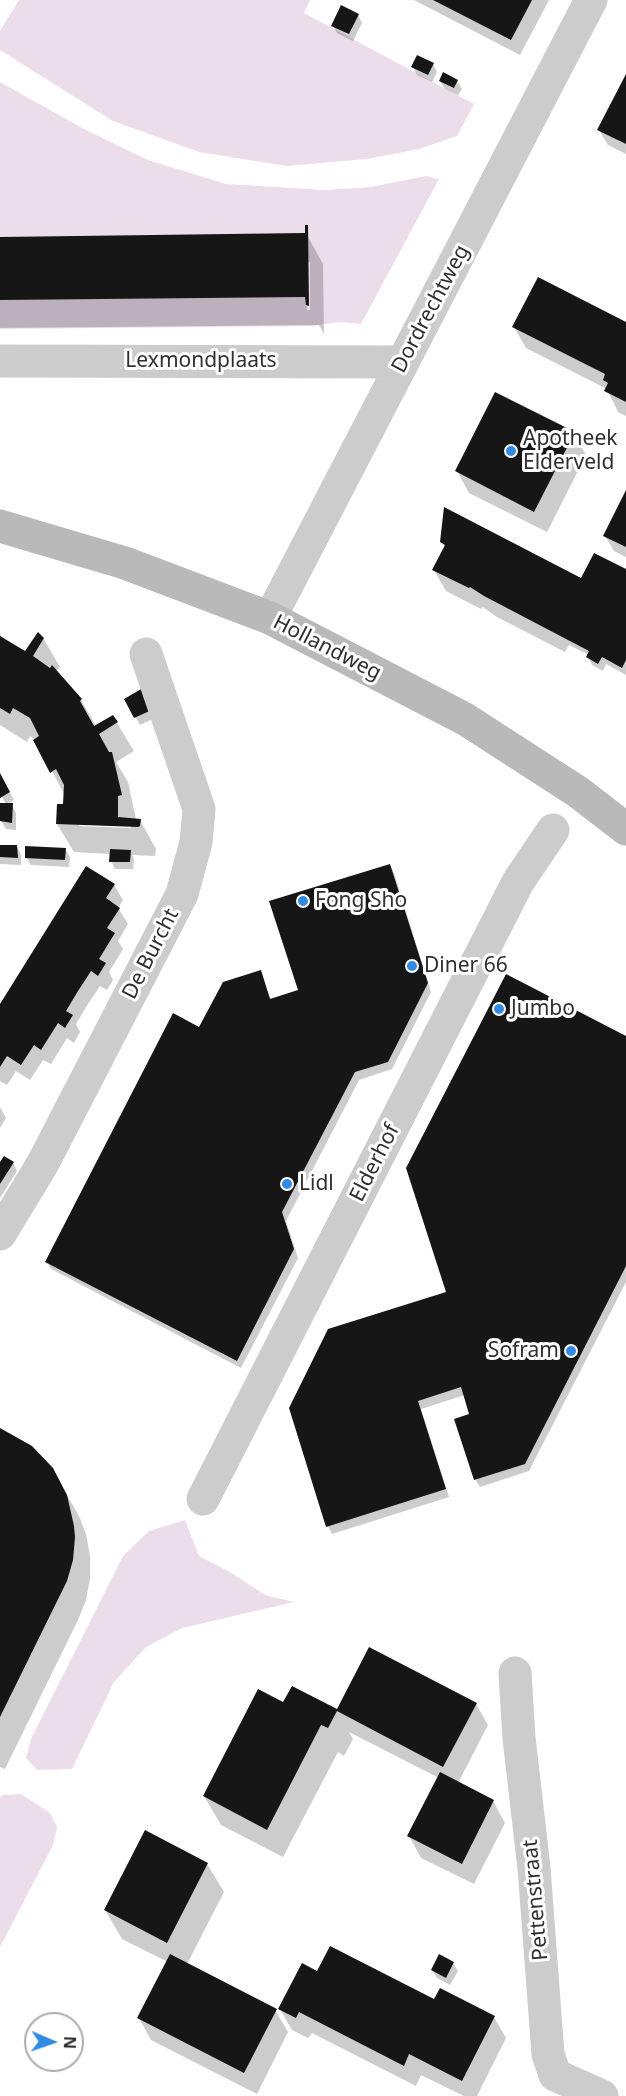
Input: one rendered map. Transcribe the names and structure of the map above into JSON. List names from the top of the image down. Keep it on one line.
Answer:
{"streets":{"street":["Dordrechtweg","Lexmondplaats","Hollandweg","De Burcht","Elderhof","Pettenstraat"]},"crossings":[["Dordrechtweg","Lexmondplaats"],["Dordrechtweg","Hollandweg"]],"places":["Apotheek Elderveld","Fong Sho","Diner 66","Jumbo","Lidl","Sofram"],"north":"right"}
